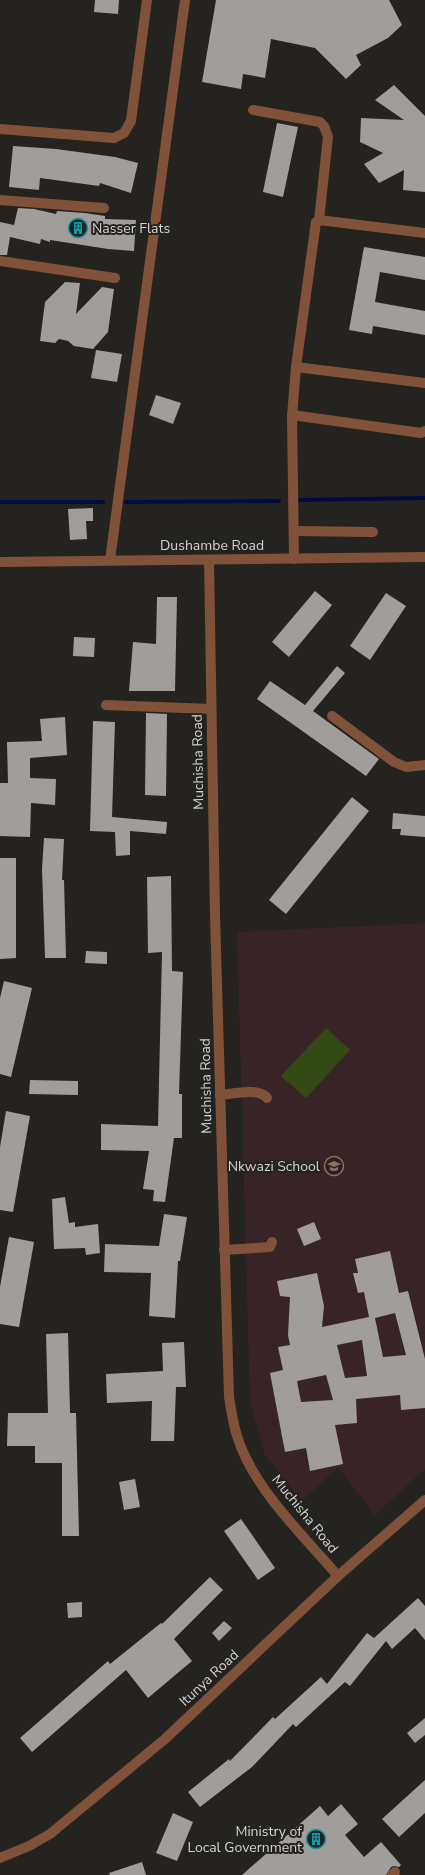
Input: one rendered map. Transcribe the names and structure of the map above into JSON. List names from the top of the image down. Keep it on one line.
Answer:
{"streets":{"street":["Dushambe Road","Muchisha Road","Itunya Road"]},"crossings":[["Dushambe Road","Muchisha Road"],["Muchisha Road","Itunya Road"]],"places":{"building":["Nasser Flats","Ministry of Local Government"],"school or university":["Nkwazi School"]}}
